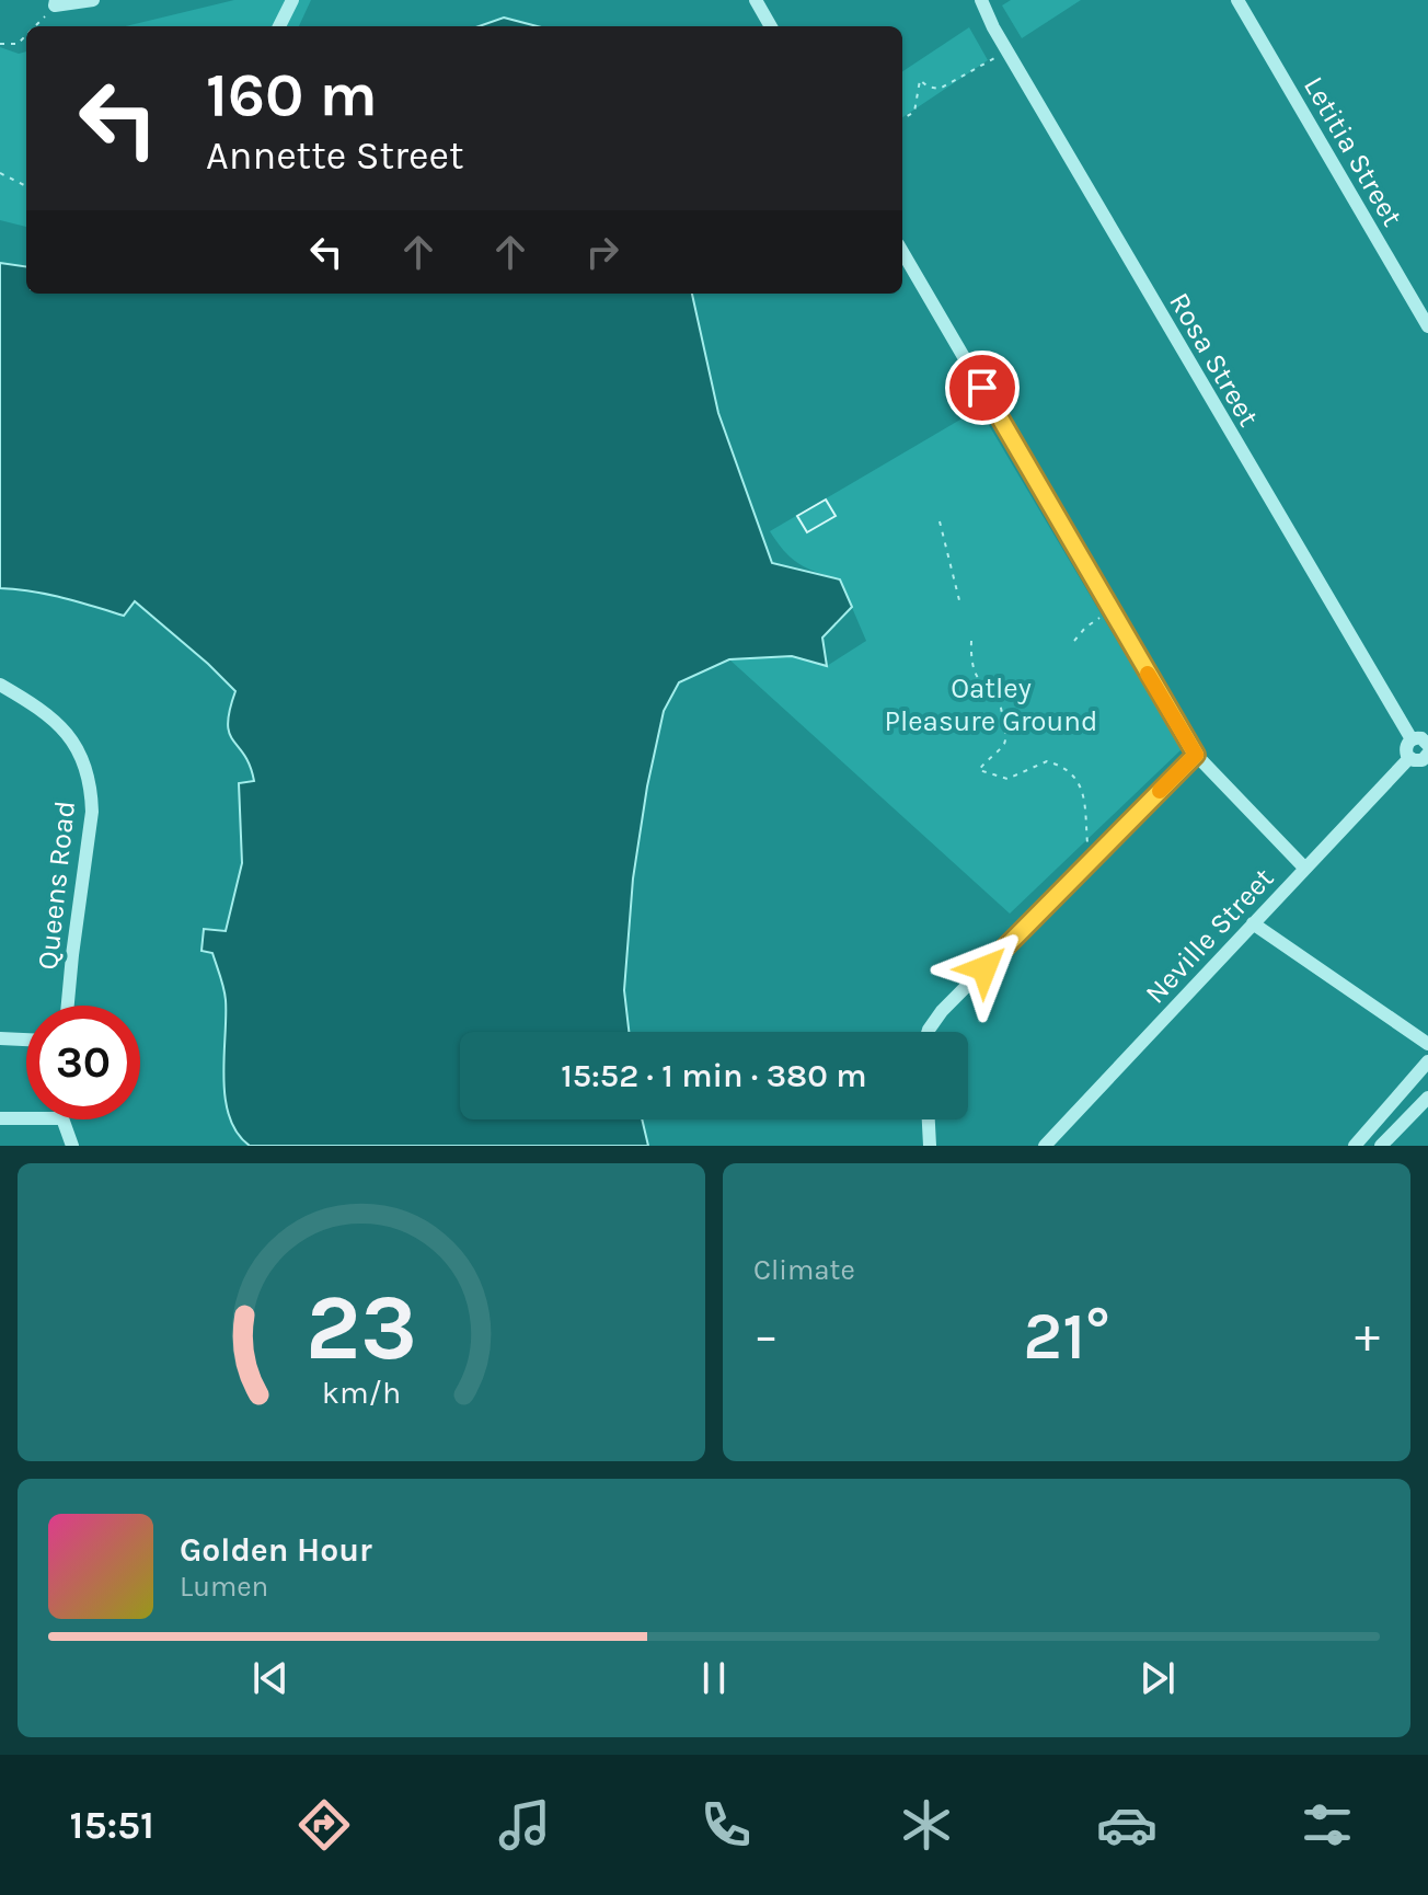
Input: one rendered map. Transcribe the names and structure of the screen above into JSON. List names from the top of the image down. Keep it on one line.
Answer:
{"streets":{"street":["Letitia Street","Rosa Street","Queens Road","Neville Street"]},"crossings":[["Rosa Street","Neville Street"]],"parks":["Oatley Pleasure Ground"],"page":{"turn":["160 m","Annette Street"],"limit":"30","trip":"15:52 · 1 min · 380 m","tile":"Climate","heat":["−","21°","+"],"song":["Golden Hour","Lumen"],"tabs":"15:51","gauge":["23","km/h"]}}
